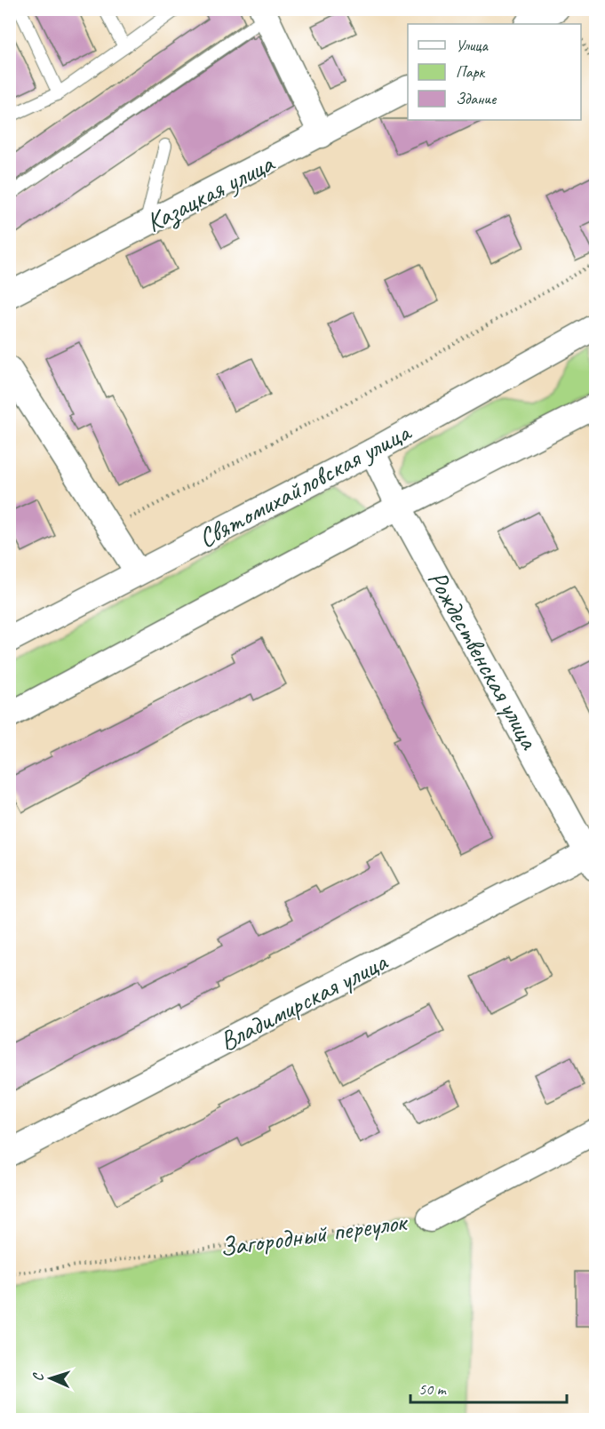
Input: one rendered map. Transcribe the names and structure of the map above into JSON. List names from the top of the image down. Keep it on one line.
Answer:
{"streets":{"street":["Казацкая улица","Святомихайловская улица","Рождественская улица","Владимирская улица","Загородный переулок"]},"crossings":[["Святомихайловская улица","Рождественская улица"],["Рождественская улица","Владимирская улица"]],"legend":["Улица","Парк","Здание"],"scale_bar":"50 m","north":"left"}
